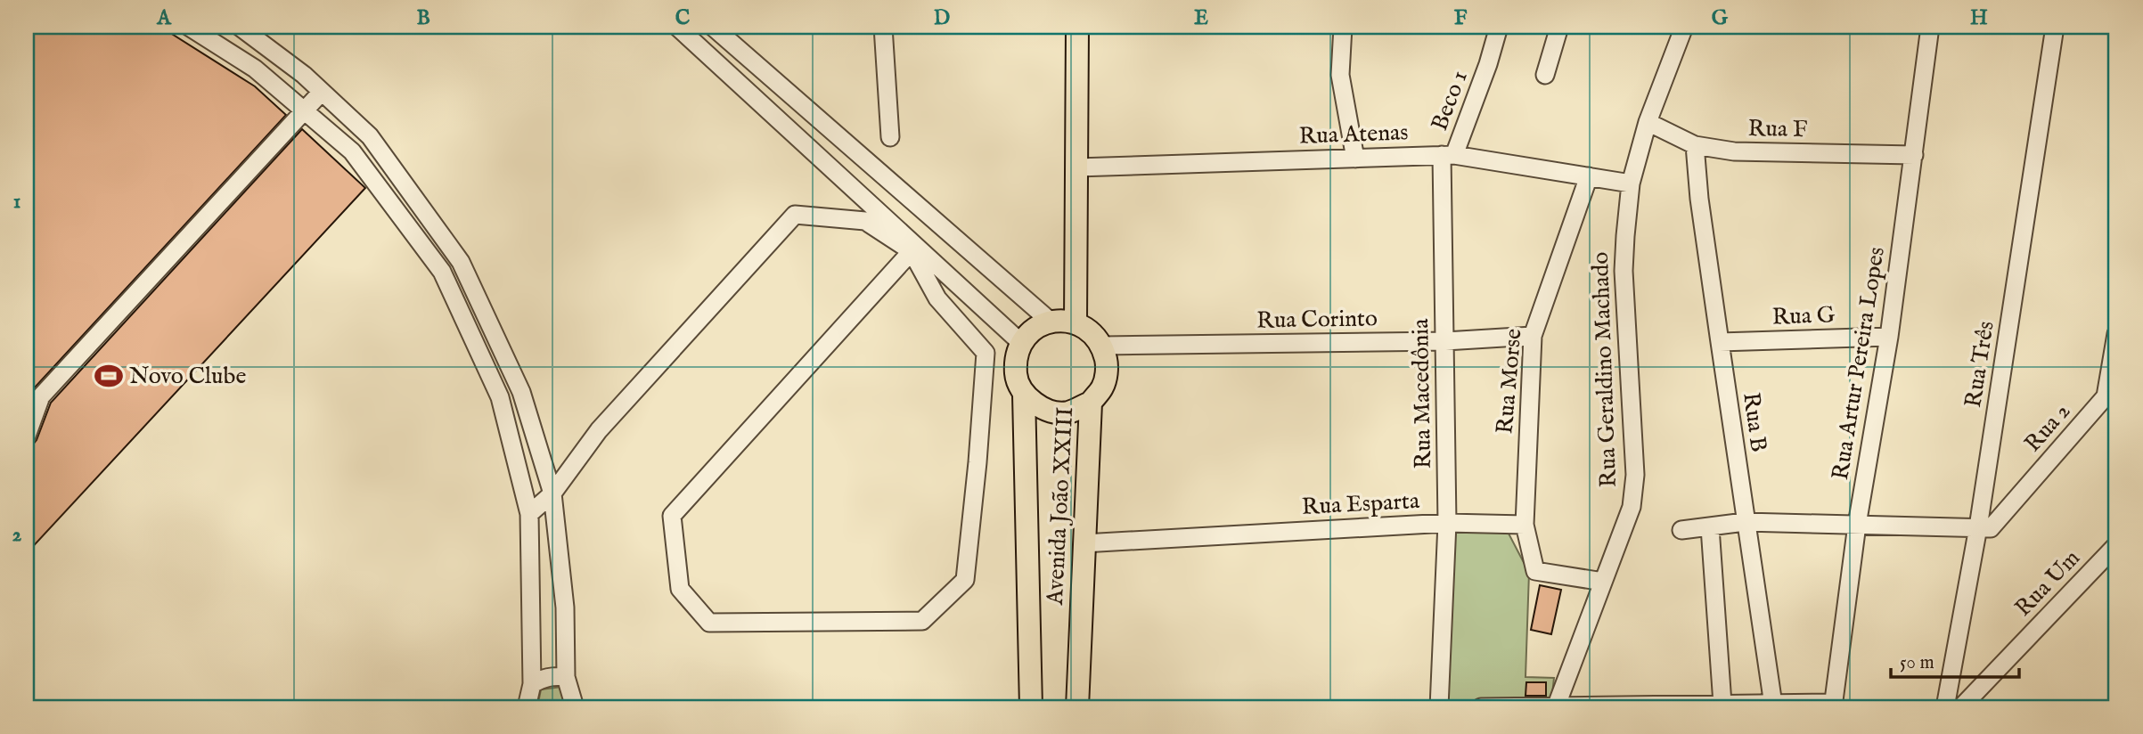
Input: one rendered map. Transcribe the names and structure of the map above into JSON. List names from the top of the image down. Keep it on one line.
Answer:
{"streets":{"main road":["Avenida João XXIII"],"street":["Beco 1","Rua F","Rua Atenas","Rua G","Rua Corinto","Rua Artur Pereira Lopes","Rua Três","Rua Geraldino Machado","Rua Morse","Rua Macedônia","Rua B","Rua 2","Rua Esparta","Rua Um"]},"crossings":[["Beco 1","Rua Atenas"],["Beco 1","Rua Macedônia"],["Rua F","Rua Artur Pereira Lopes"],["Rua F","Rua Geraldino Machado"],["Rua F","Rua B"],["Rua Atenas","Rua Geraldino Machado"],["Rua Atenas","Rua Morse"],["Rua Atenas","Rua Macedônia"],["Rua G","Rua Artur Pereira Lopes"],["Rua G","Rua B"],["Rua Corinto","Rua Morse"],["Rua Corinto","Rua Macedônia"],["Rua Corinto","Avenida João XXIII"],["Rua Três","Rua 2"],["Rua Morse","Rua Esparta"],["Rua Macedônia","Rua Esparta"],["Rua Esparta","Avenida João XXIII"]],"places":{"sports":["Novo Clube"]},"scale_bar":"50 m","grid":{"columns":["A","B","C","D","E","F","G","H"],"rows":["1","2"]}}
